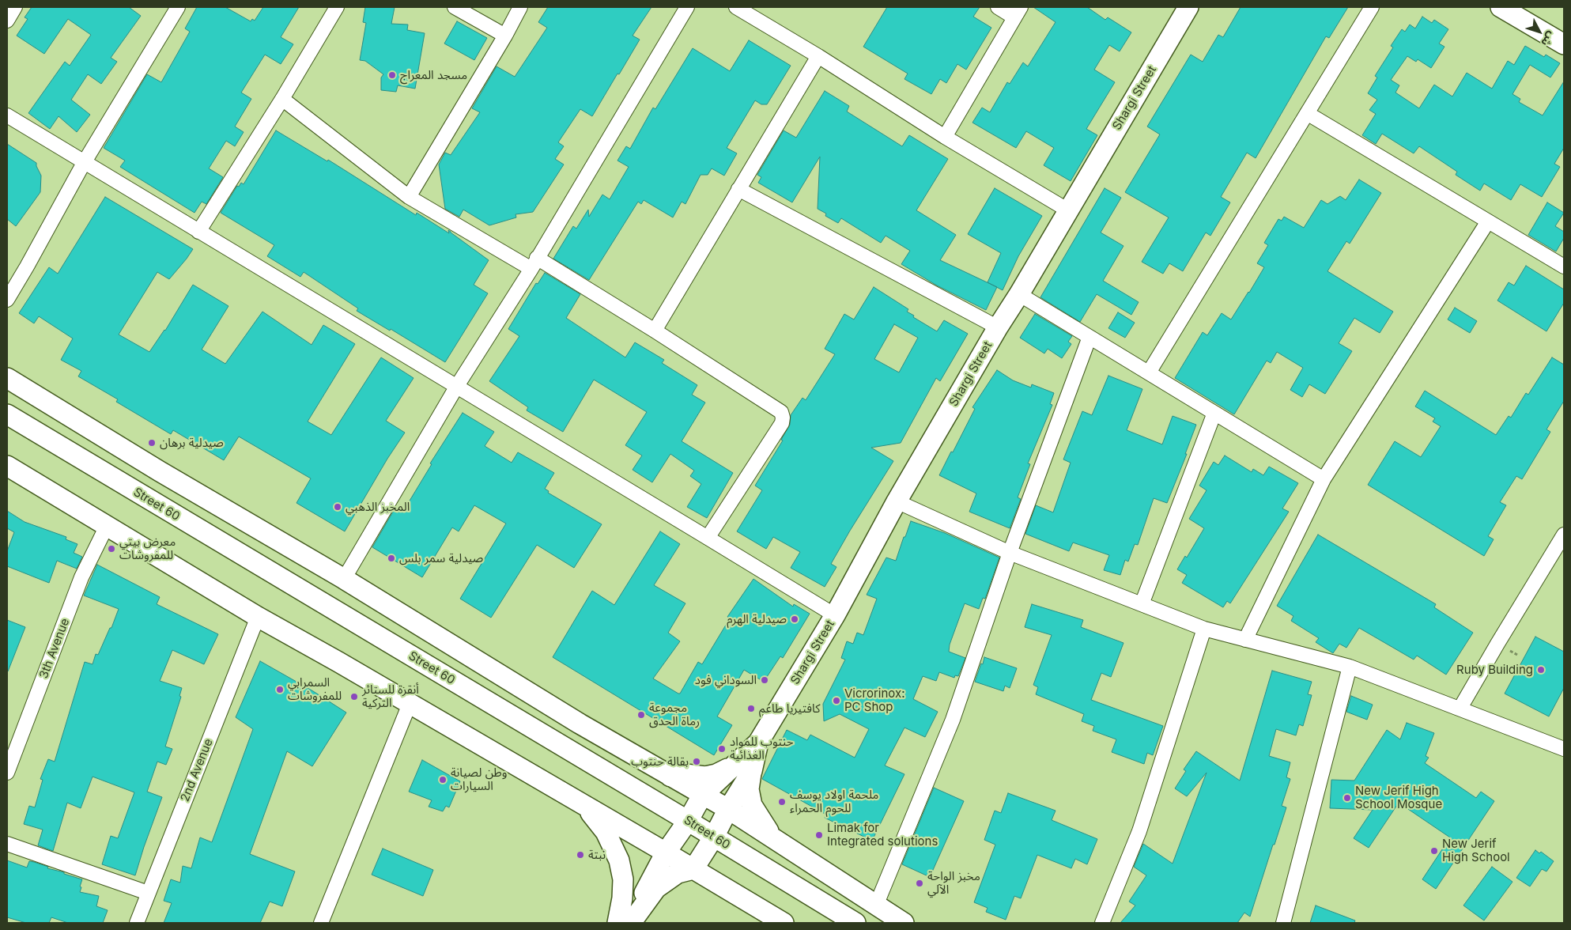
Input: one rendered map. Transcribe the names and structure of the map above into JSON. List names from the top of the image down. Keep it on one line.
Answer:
{"streets":{"street":["Shargi Street","Street 60","3th Avenue","2nd Avenue"]},"places":["مسجد المعراج","صيدلية برهان","المخبز الذهبي","معرض بيتي للمفروشات","صيدلية سمر بلس","صيدلية الهرم","Ruby Building","السوداني فود","السمرابي للمفروشات","أنقرة للستائر التركية","Vicrorinox: PC Shop","كافتيريا طاعم","مجموعة رماة الحدق","حنتوب للمواد الغذائية","بقالة حنتوب","وطن لصيانة السيارات","New Jerif High School Mosque","ملحمة اولاد يوسف للحوم الحمراء","Limak for Integrated solutions","New Jerif High School","نبتة","مخبز الواحة الآلي"],"north":"bottom right"}
